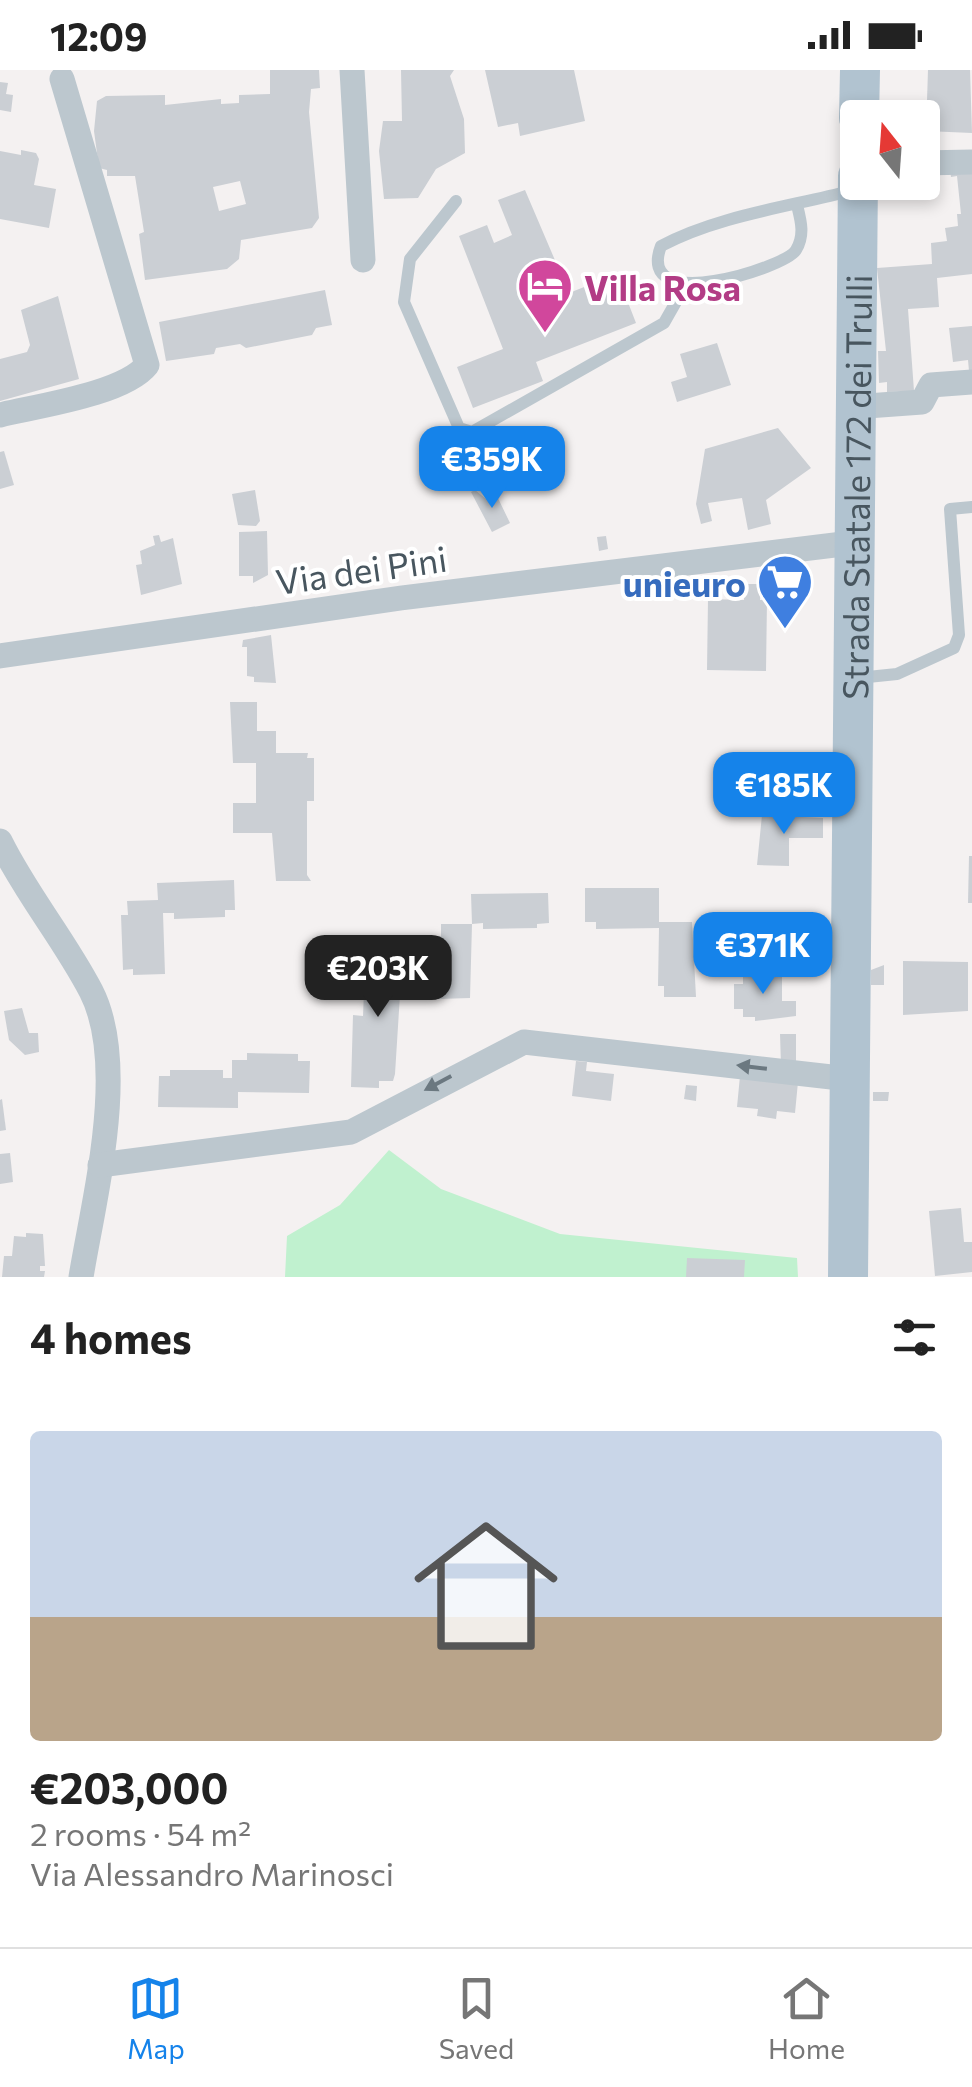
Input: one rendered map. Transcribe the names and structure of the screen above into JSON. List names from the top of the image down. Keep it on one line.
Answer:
{"streets":{"main road":["Strada Statale 172 dei Trulli"],"street":["Via dei Pini"]},"crossings":[["Strada Statale 172 dei Trulli","Via dei Pini"]],"places":{"hotel":["Villa Rosa"],"supermarket":["unieuro"]},"north":"top","page":{"status":"12:09","price":["€359K","€185K","€371K","€203K"],"heading":"4 homes","list":[{"name":"€203,000","note":"2 rooms · 54 m² · Via Alessandro Marinosci"}],"tabs":["Map","Saved","Home"]}}
